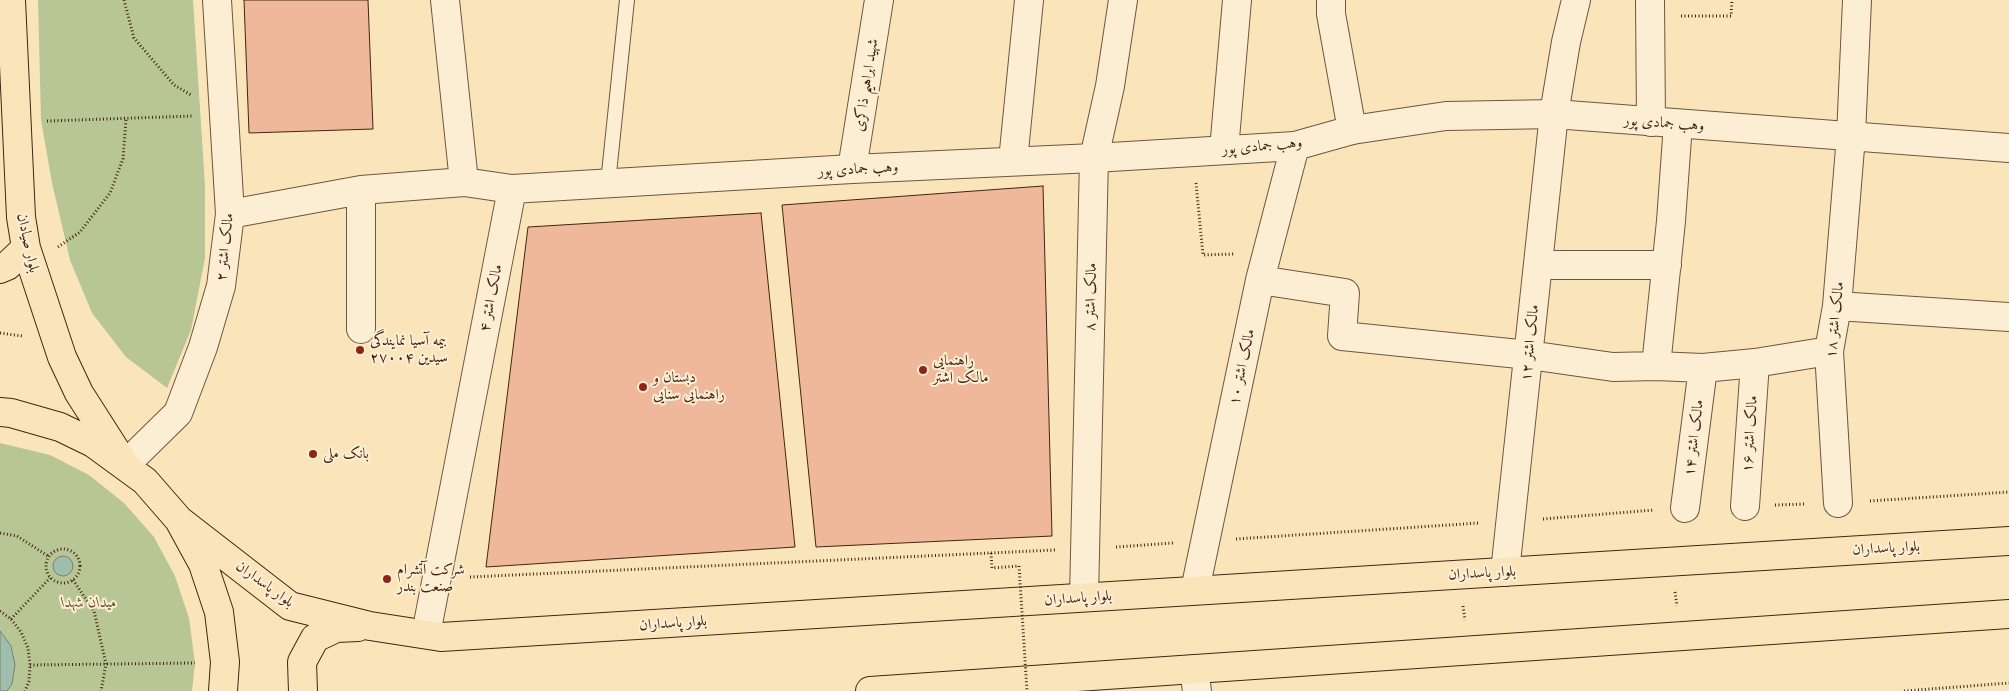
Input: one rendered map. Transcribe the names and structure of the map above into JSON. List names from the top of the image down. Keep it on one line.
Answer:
{"streets":{"main road":["بلوار صیادان","بلوار پاسداران"],"street":["شهید ابراهیم ذاکری","وهب جمادی پور","مالک اشتر ۲","مالک اشتر ۸","مالک اشتر ۴","مالک اشتر ۱۸","مالک اشتر ۱۲","مالک اشتر ۱۰","مالک اشتر ۱۶","مالک اشتر ۱۴"]},"crossings":[["شهید ابراهیم ذاکری","وهب جمادی پور"],["وهب جمادی پور","مالک اشتر ۸"],["وهب جمادی پور","مالک اشتر ۴"],["وهب جمادی پور","مالک اشتر ۱۸"],["وهب جمادی پور","مالک اشتر ۱۲"],["وهب جمادی پور","مالک اشتر ۱۰"],["بلوار صیادان","مالک اشتر ۲"],["مالک اشتر ۸","بلوار پاسداران"],["مالک اشتر ۴","بلوار پاسداران"],["مالک اشتر ۱۲","بلوار پاسداران"],["مالک اشتر ۱۰","بلوار پاسداران"]],"parks":["میدان شهدا"],"places":["بیمه آسیا نمایندگی سیدین ۲۷۰۰۴","راهنمایی مالک اشتر","دبستان و راهنمایی سنایی","بانک ملی","شرکت آتشرام صنعت بندر"]}
